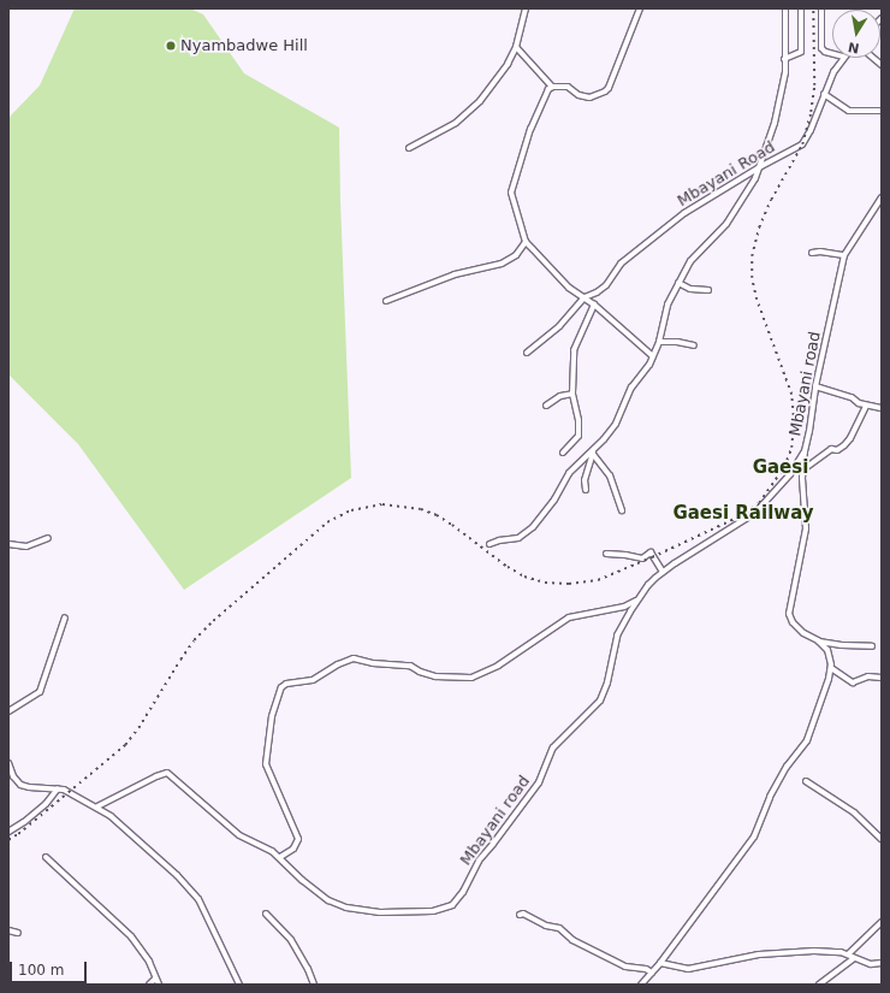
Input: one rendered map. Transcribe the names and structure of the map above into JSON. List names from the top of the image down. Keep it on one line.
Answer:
{"streets":{"street":["Mbayani Road","Mbayani road"]},"districts":["Gaesi","Gaesi Railway"],"places":["Nyambadwe Hill"],"scale_bar":"100 m","north":"bottom"}
